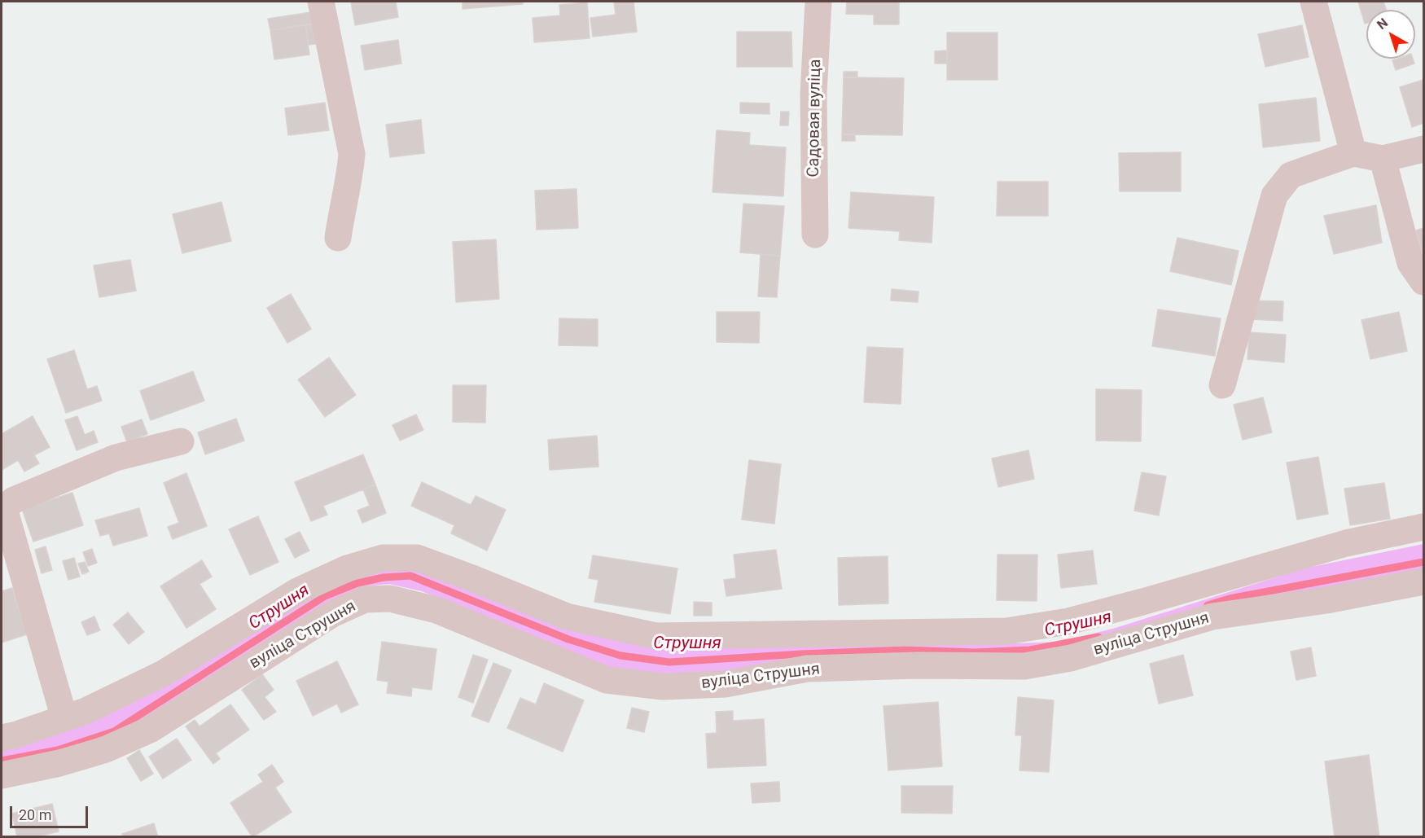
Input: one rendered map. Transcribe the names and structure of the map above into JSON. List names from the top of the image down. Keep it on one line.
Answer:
{"streets":{"street":["Садовая вуліца","вуліца Струшня"]},"water":["Струшня"],"scale_bar":"20 m","north":"top left"}
